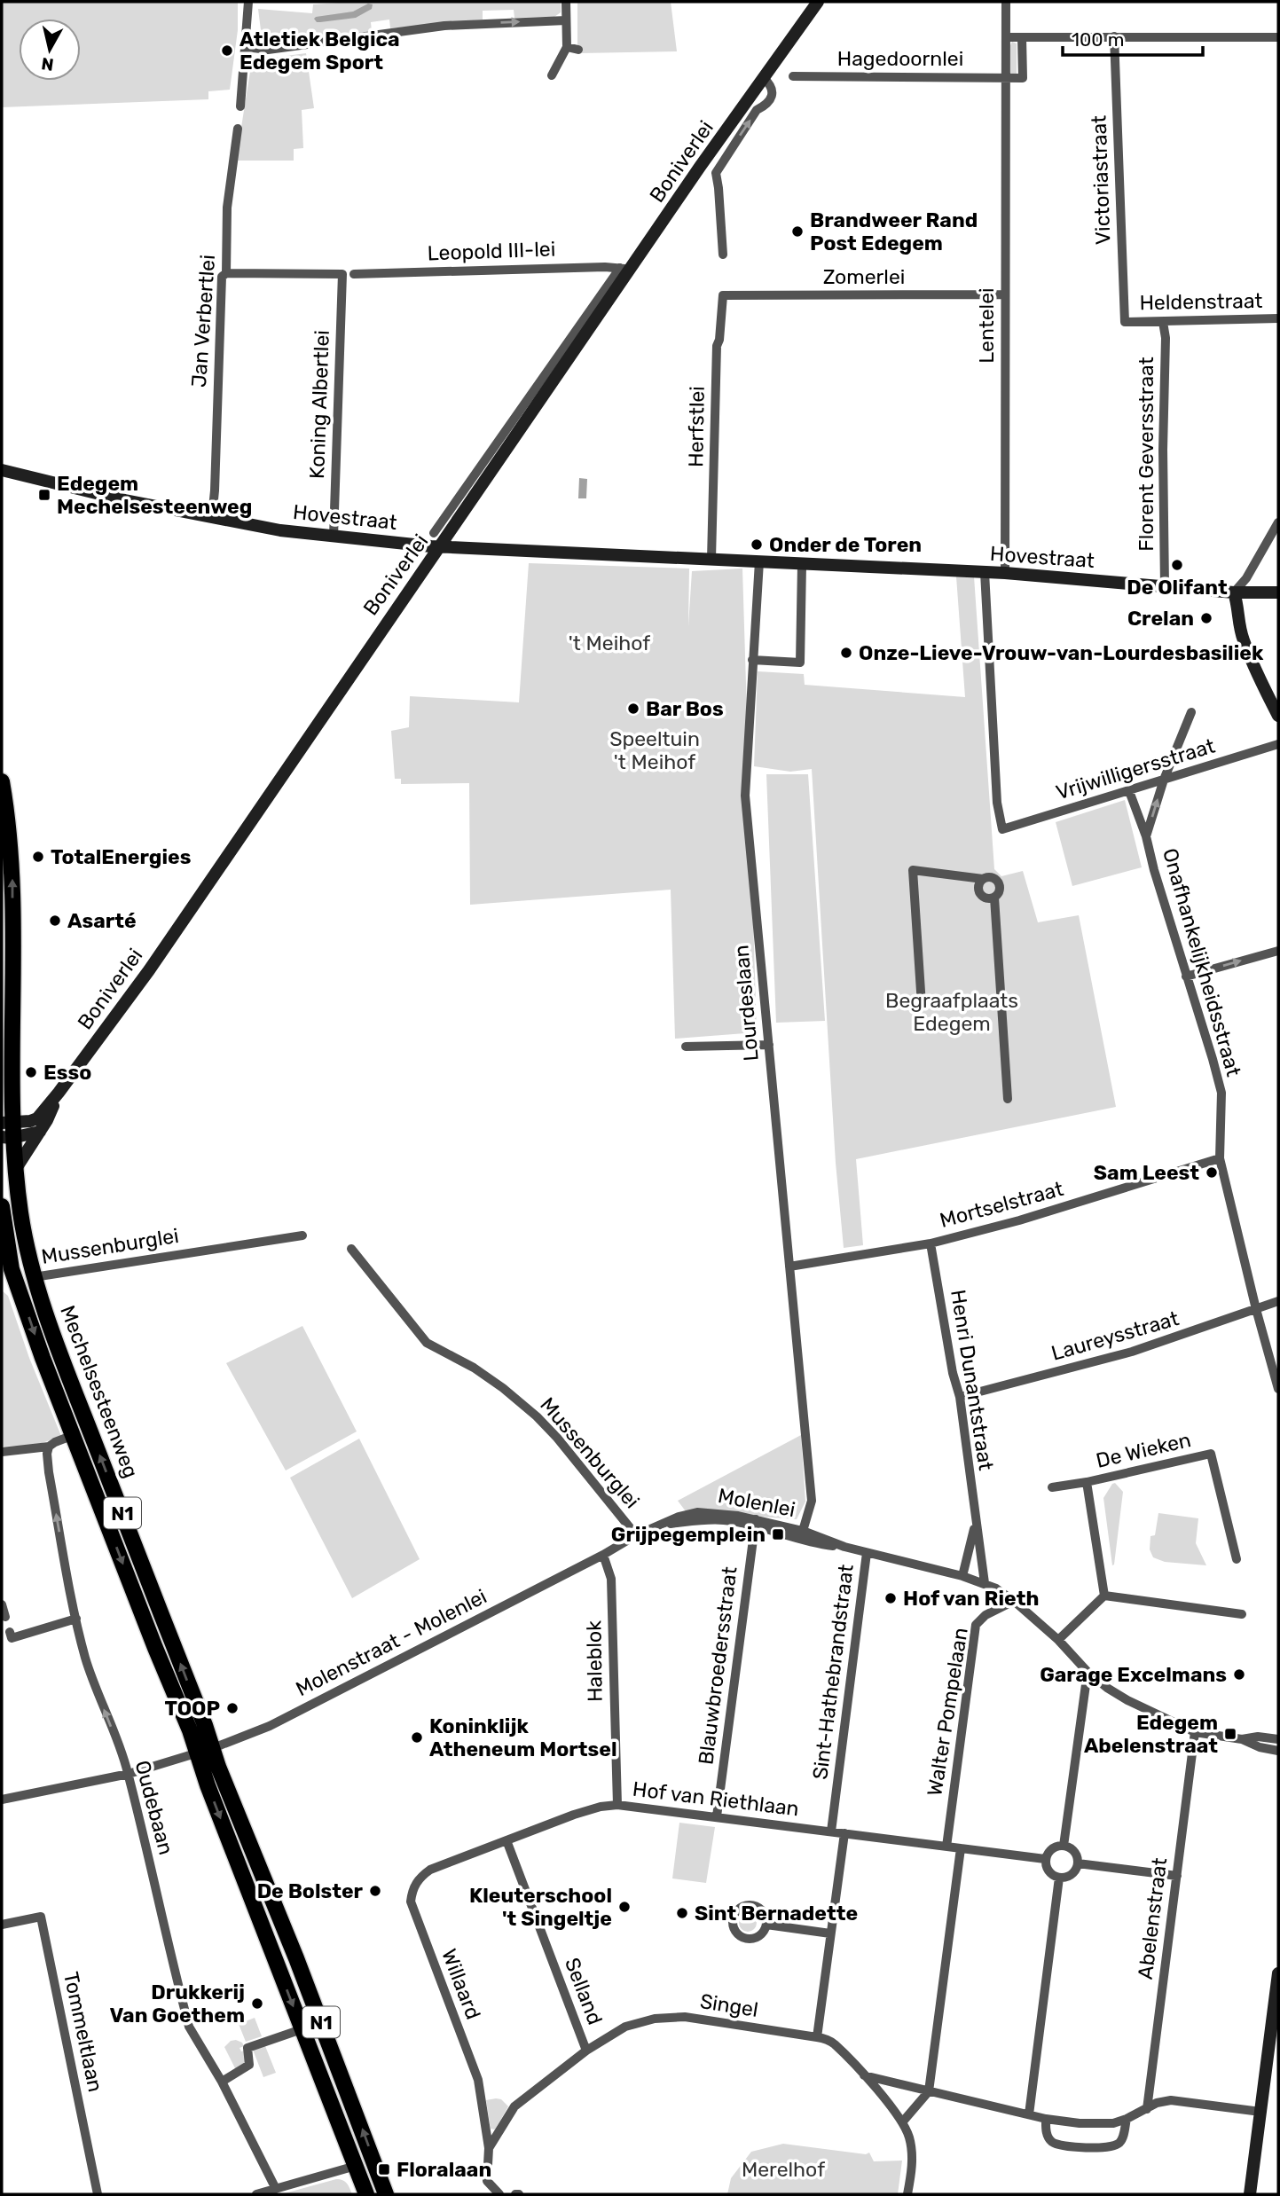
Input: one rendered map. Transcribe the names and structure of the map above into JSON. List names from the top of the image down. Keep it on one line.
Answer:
{"streets":{"main road":["Mechelsesteenweg","N1"],"street":["Hagedoornlei","Boniverlei","Victoriastraat","Leopold III-lei","Zomerlei","Heldenstraat","Jan Verbertlei","Lentelei","Koning Albertlei","Herfstlei","Florent Geversstraat","Hovestraat","Vrijwilligersstraat","Onafhankelijkheidsstraat","Lourdeslaan","Mortselstraat","Mussenburglei","Laureysstraat","Henri Dunantstraat","De Wieken","Molenlei","Molenstraat - Molenlei","Haleblok","Blauwbroedersstraat","Sint-Hathebrandstraat","Walter Pompelaan","Hof van Riethlaan","Oudebaan","Abelenstraat","Willaard","Selland","Singel","Tommeltlaan"]},"crossings":[["Hagedoornlei","Lentelei"],["Boniverlei","Leopold III-lei"],["Boniverlei","Hovestraat"],["Boniverlei","Mechelsesteenweg"],["Victoriastraat","Heldenstraat"],["Zomerlei","Lentelei"],["Zomerlei","Herfstlei"],["Heldenstraat","Florent Geversstraat"],["Jan Verbertlei","Koning Albertlei"],["Jan Verbertlei","Hovestraat"],["Lentelei","Hovestraat"],["Koning Albertlei","Hovestraat"],["Herfstlei","Hovestraat"],["Florent Geversstraat","Hovestraat"],["Hovestraat","Vrijwilligersstraat"],["Hovestraat","Lourdeslaan"],["Vrijwilligersstraat","Onafhankelijkheidsstraat"],["Onafhankelijkheidsstraat","Mortselstraat"],["Onafhankelijkheidsstraat","Laureysstraat"],["Lourdeslaan","Mortselstraat"],["Lourdeslaan","Molenlei"],["Mortselstraat","Henri Dunantstraat"],["Mussenburglei","Mechelsesteenweg"],["Mussenburglei","Molenstraat - Molenlei"],["Laureysstraat","Henri Dunantstraat"],["Mechelsesteenweg","Molenstraat - Molenlei"],["Molenlei","Molenstraat - Molenlei"],["Molenlei","Blauwbroedersstraat"],["Molenstraat - Molenlei","Haleblok"],["Molenstraat - Molenlei","Blauwbroedersstraat"],["Molenstraat - Molenlei","Oudebaan"],["Haleblok","Hof van Riethlaan"],["Blauwbroedersstraat","Hof van Riethlaan"],["Sint-Hathebrandstraat","Hof van Riethlaan"],["Walter Pompelaan","Hof van Riethlaan"],["Hof van Riethlaan","Willaard"],["Hof van Riethlaan","Selland"],["Willaard","Singel"],["Selland","Singel"]],"one_way":["Oudebaan"],"parks":["'t Meihof","Speeltuin 't Meihof","Begraafplaats Edegem","Merelhof"],"places":{"other":["Atletiek Belgica Edegem Sport","Brandweer Rand Post Edegem","Onder de Toren","De Olifant","Crelan","Onze-Lieve-Vrouw-van-Lourdesbasiliek","Bar Bos","TotalEnergies","Asarté","Esso","Sam Leest","Hof van Rieth","Garage Excelmans","TOOP","Koninklijk Atheneum Mortsel","De Bolster","Kleuterschool 't Singeltje","Sint Bernadette","Drukkerij Van Goethem"],"transit":["Edegem Mechelsesteenweg","Grijpegemplein","Edegem Abelenstraat","Floralaan"]},"scale_bar":"100 m","north":"bottom"}
